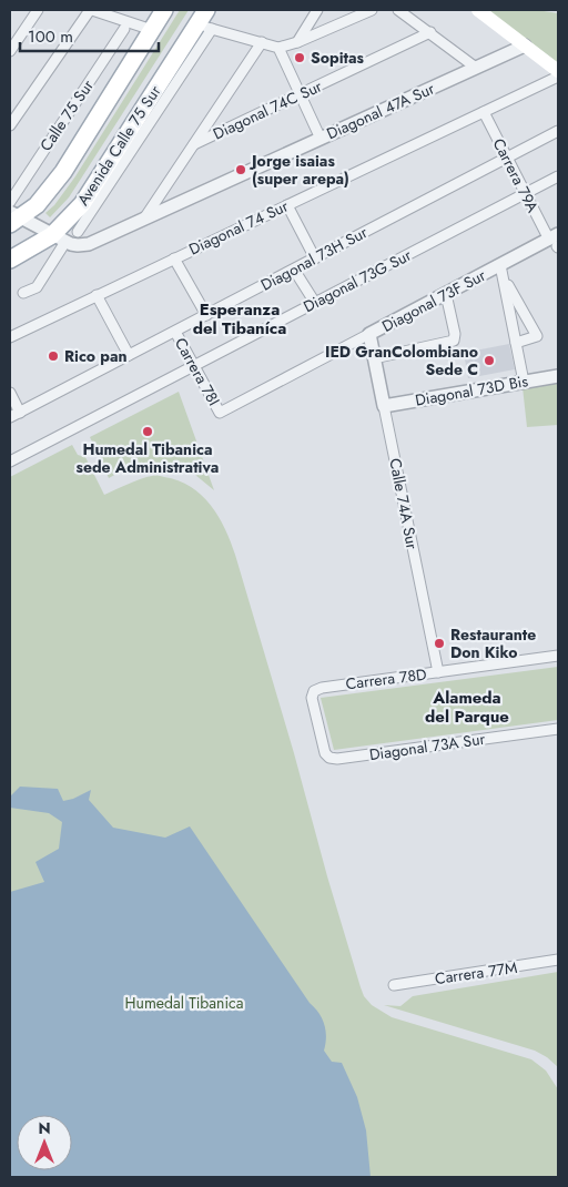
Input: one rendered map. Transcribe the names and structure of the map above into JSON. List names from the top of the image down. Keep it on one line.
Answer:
{"streets":{"main road":["Avenida Calle 75 Sur"],"street":["Diagonal 74C Sur","Diagonal 47A Sur","Calle 75 Sur","Carrera 79A","Diagonal 74 Sur","Diagonal 73H Sur","Diagonal 73G Sur","Diagonal 73F Sur","Carrera 78I","Diagonal 73D Bis","Calle 74A Sur","Carrera 78D","Diagonal 73A Sur","Carrera 77M"]},"crossings":[["Diagonal 47A Sur","Avenida Calle 75 Sur"],["Carrera 79A","Diagonal 74 Sur"],["Carrera 79A","Diagonal 73H Sur"],["Carrera 79A","Diagonal 73G Sur"],["Carrera 79A","Diagonal 73F Sur"],["Diagonal 73H Sur","Carrera 78I"],["Diagonal 73G Sur","Carrera 78I"],["Diagonal 73F Sur","Carrera 78I"],["Diagonal 73F Sur","Calle 74A Sur"],["Diagonal 73D Bis","Calle 74A Sur"],["Calle 74A Sur","Carrera 78D"],["Carrera 78D","Diagonal 73A Sur"]],"districts":["Esperanza del Tibaníca","Alameda del Parque"],"parks":["Humedal Tibanica"],"places":["Sopitas","Jorge isaias (super arepa)","Rico pan","IED GranColombiano Sede C","Humedal Tibanica sede Administrativa","Restaurante Don Kiko"],"scale_bar":"100 m","north":"top"}
